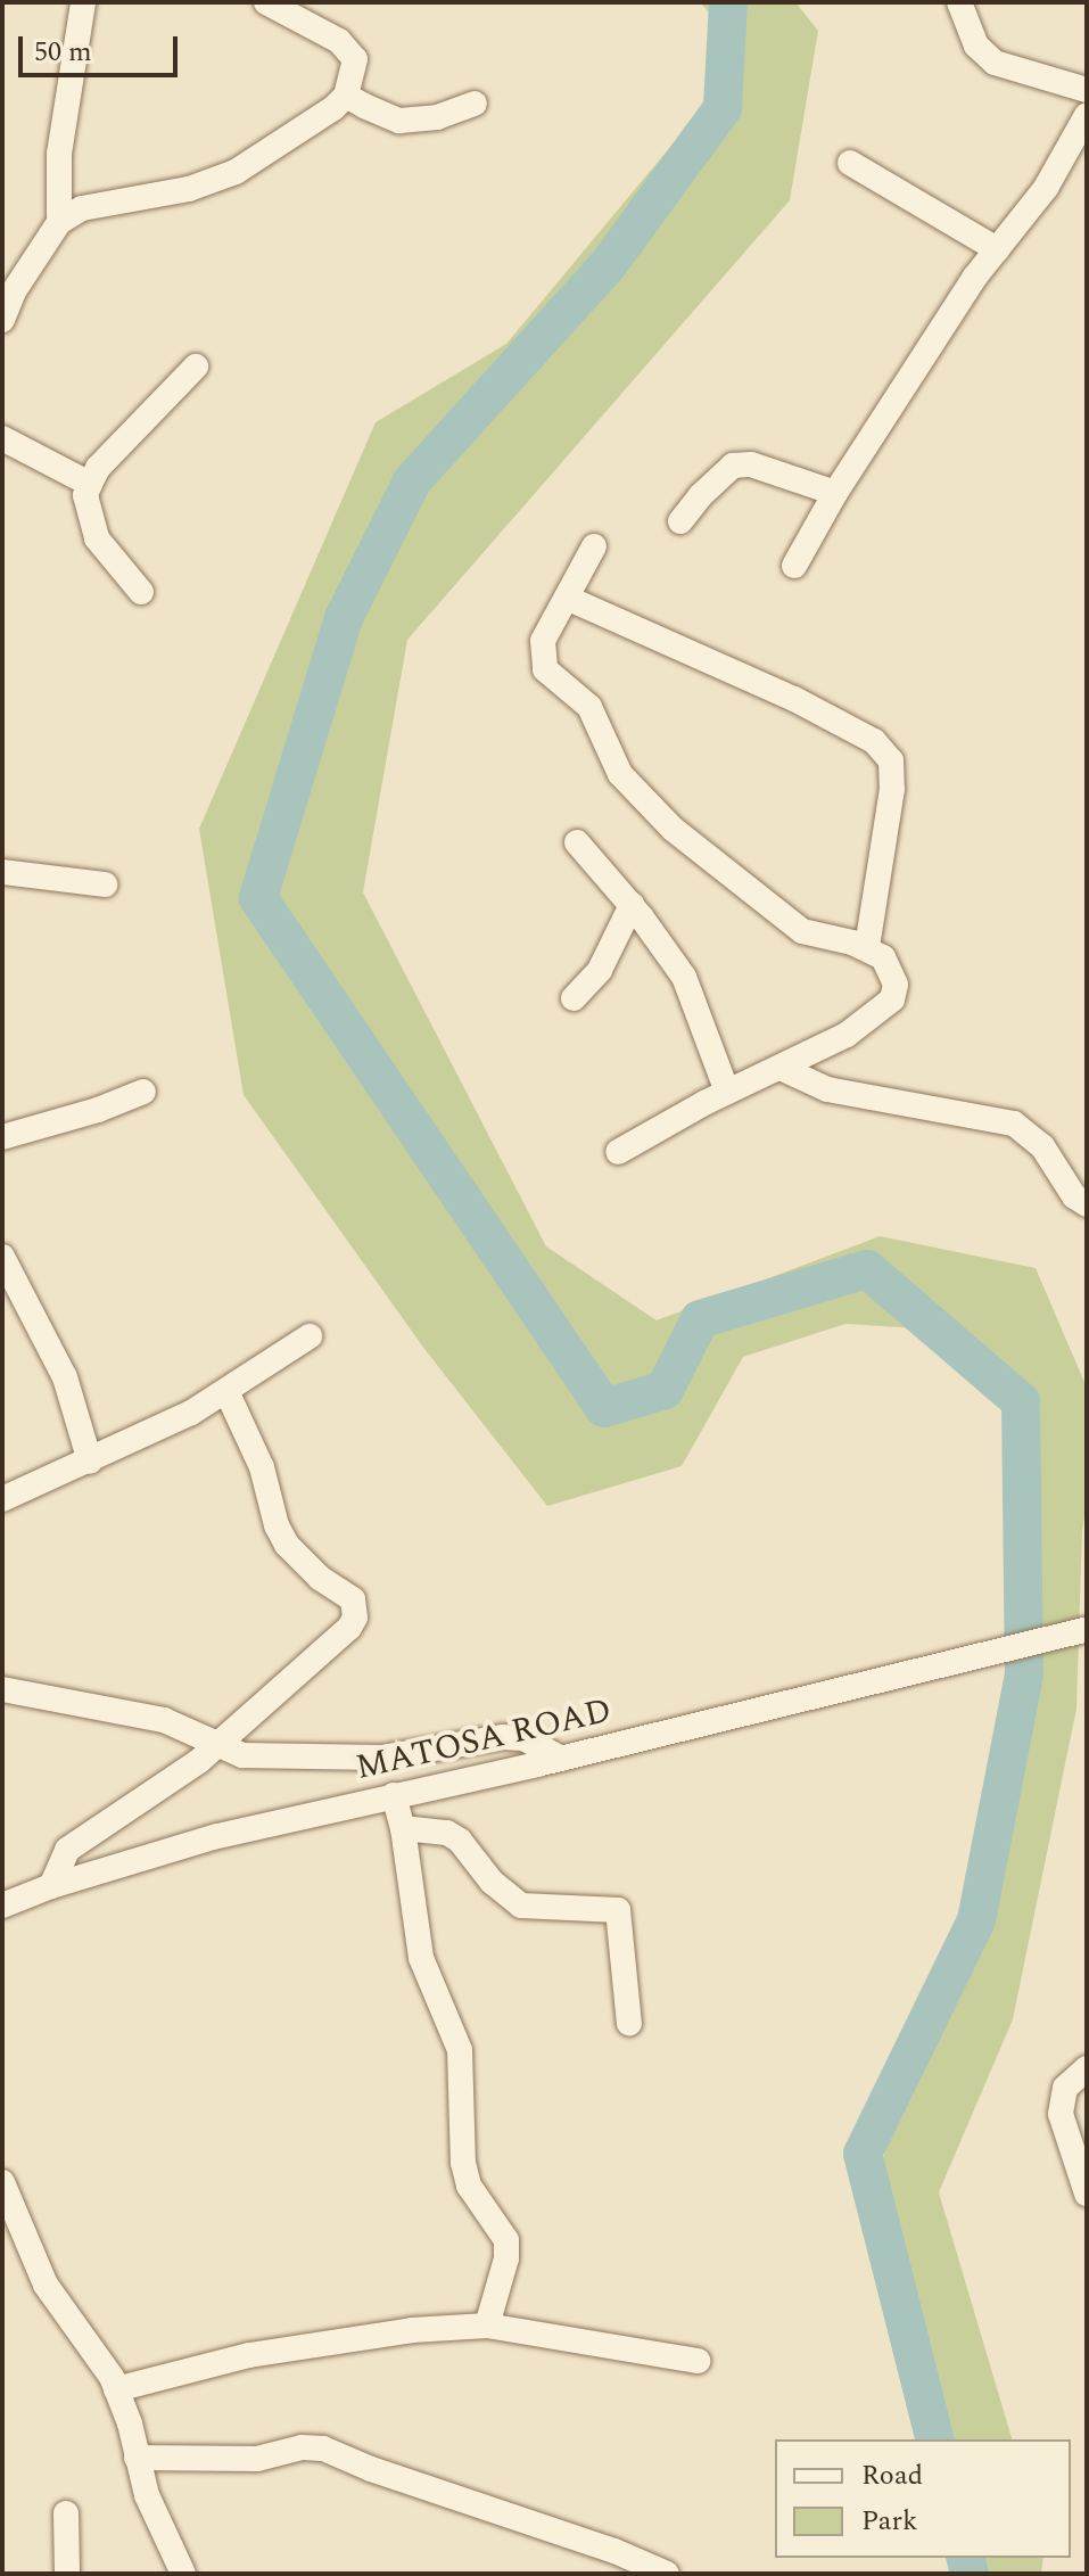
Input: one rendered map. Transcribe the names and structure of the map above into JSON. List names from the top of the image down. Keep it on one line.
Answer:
{"streets":{"street":["MATOSA ROAD"]},"legend":["Road","Park"],"scale_bar":"50 m"}
